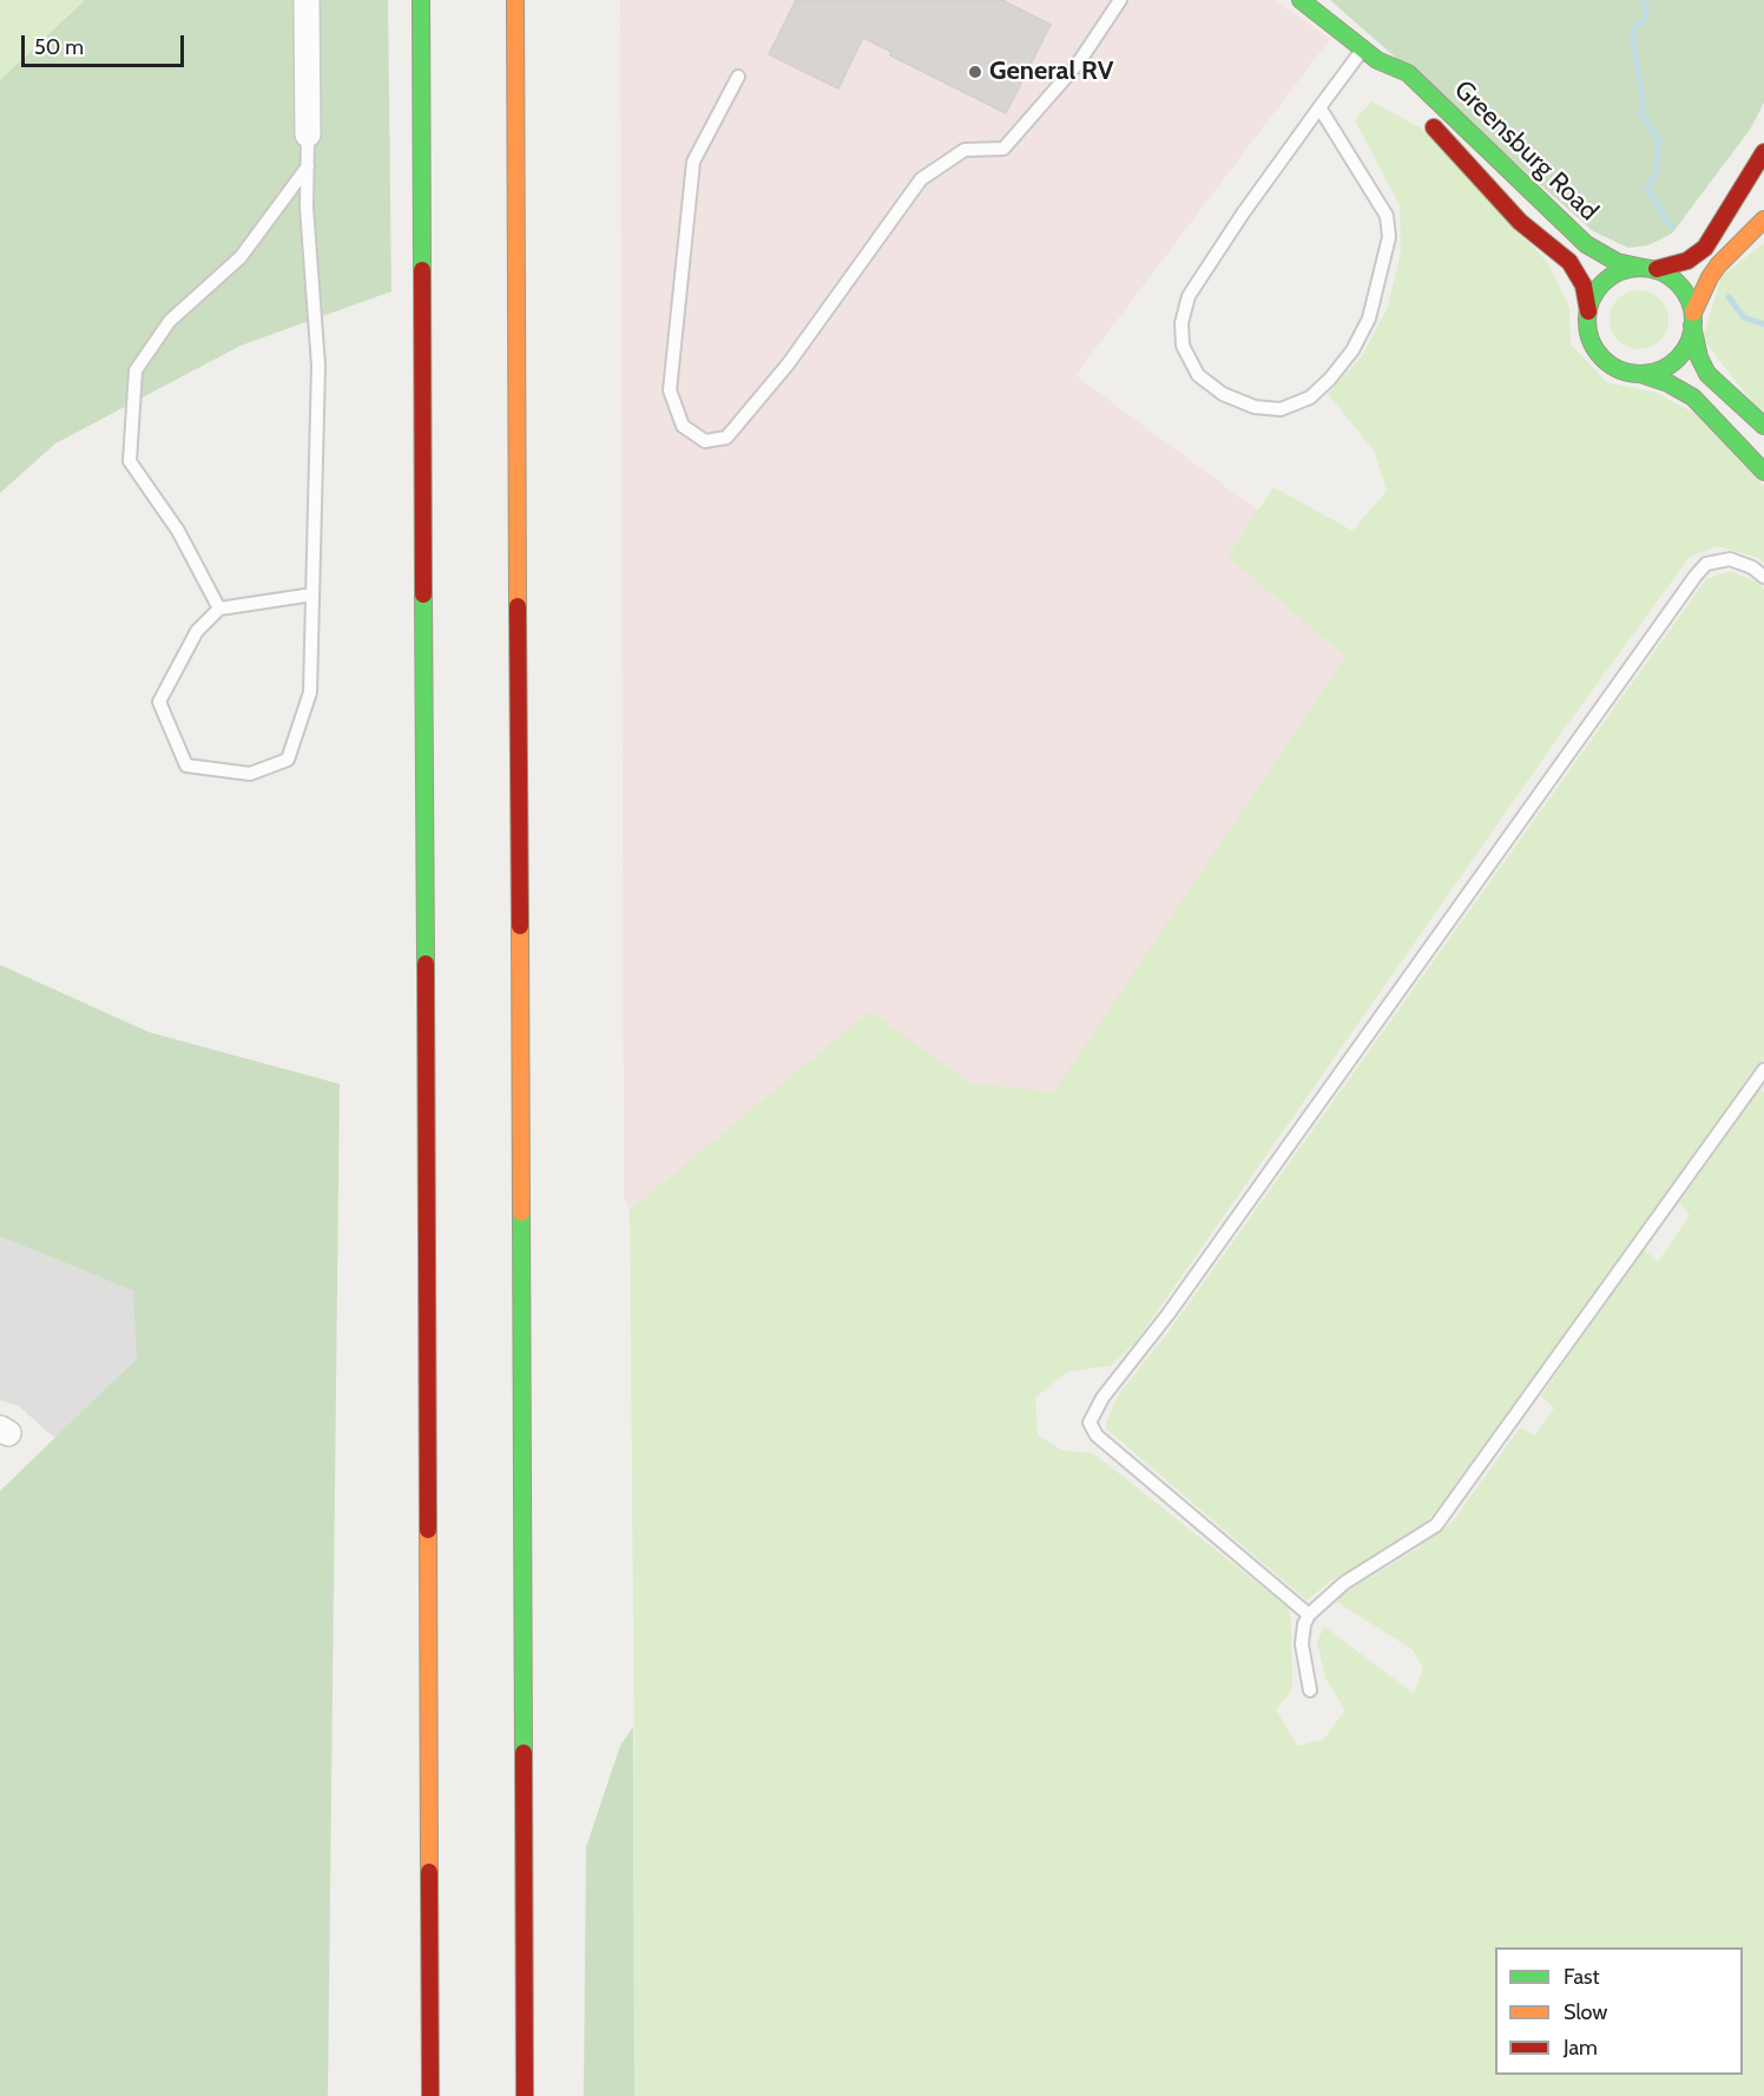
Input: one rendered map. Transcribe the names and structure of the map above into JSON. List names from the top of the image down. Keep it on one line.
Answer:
{"streets":{"main road":["Greensburg Road"]},"places":["General RV"],"legend":["Fast","Slow","Jam"],"scale_bar":"50 m"}
